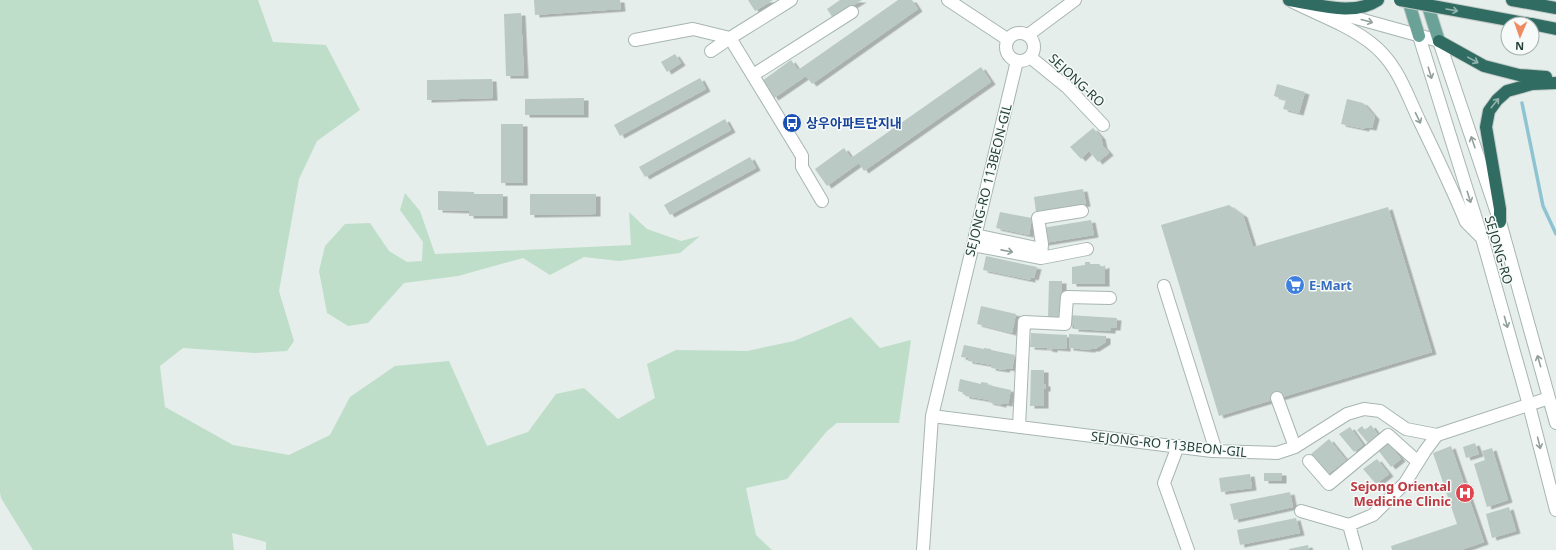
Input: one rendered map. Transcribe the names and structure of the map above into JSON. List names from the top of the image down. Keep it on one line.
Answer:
{"streets":{"main road":["SEJONG-RO"],"street":["SEJONG-RO 113BEON-GIL"]},"crossings":[["SEJONG-RO","SEJONG-RO 113BEON-GIL"]],"one_way":["SEJONG-RO"],"places":{"bus stop":["상우아파트단지내"],"supermarket":["E-Mart"],"hospital":["Sejong Oriental Medicine Clinic"]},"north":"bottom"}
